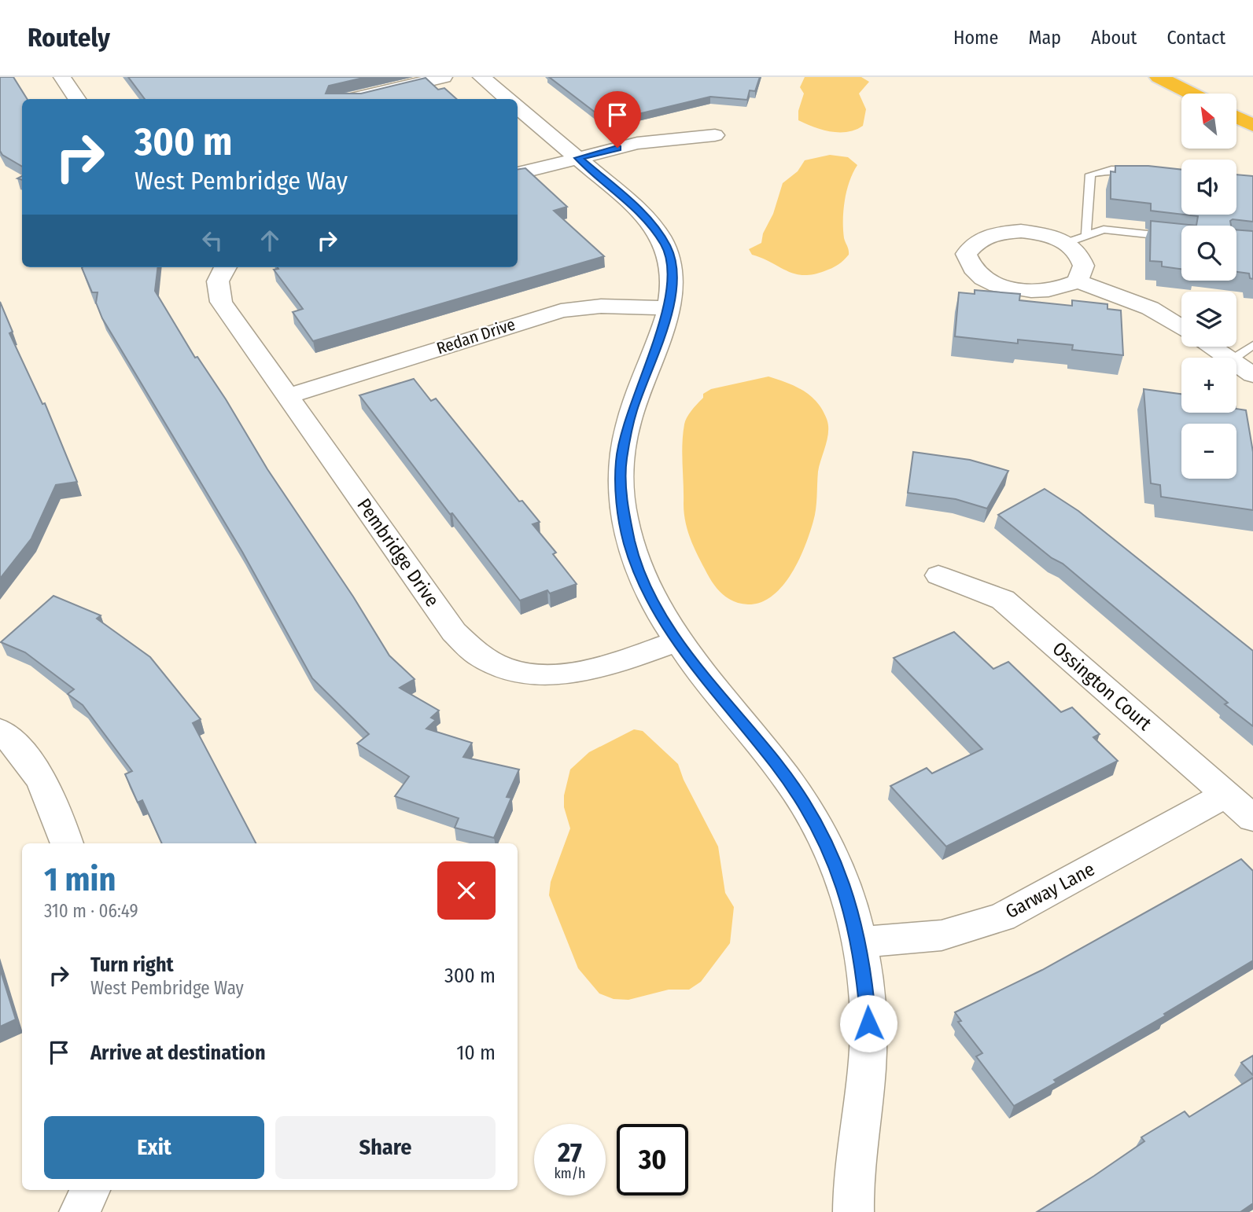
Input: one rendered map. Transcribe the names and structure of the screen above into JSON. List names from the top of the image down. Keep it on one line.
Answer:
{"streets":{"street":["Redan Drive","Pembridge Drive","Ossington Court","Garway Lane"]},"crossings":[["Redan Drive","Pembridge Drive"],["Ossington Court","Garway Lane"]],"north":"top left","page":{"header":"Routely","nav":["Home","Map","About","Contact"],"map_buttons":["+","−"],"turn":["300 m","West Pembridge Way"],"heading":["1 min","310 m · 06:49"],"list":[{"name":"Turn right","note":"West Pembridge Way","value":"300 m"},{"name":"Arrive at destination","value":"10 m"}],"buttons":["Exit","Share"],"speed":"27 km/h","limit":"30"}}
